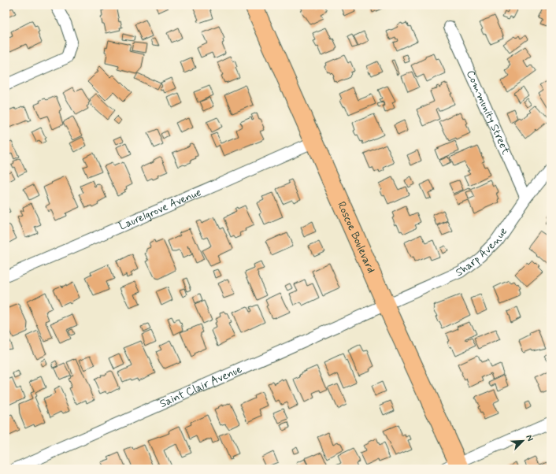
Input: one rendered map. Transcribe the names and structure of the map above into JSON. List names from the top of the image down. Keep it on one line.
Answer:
{"streets":{"main road":["Roscoe Boulevard"],"street":["Community Street","Laurelgrove Avenue","Sharp Avenue","Saint Clair Avenue"]},"crossings":[["Community Street","Sharp Avenue"],["Laurelgrove Avenue","Roscoe Boulevard"],["Roscoe Boulevard","Sharp Avenue"],["Roscoe Boulevard","Saint Clair Avenue"],["Sharp Avenue","Saint Clair Avenue"]],"north":"top right"}
